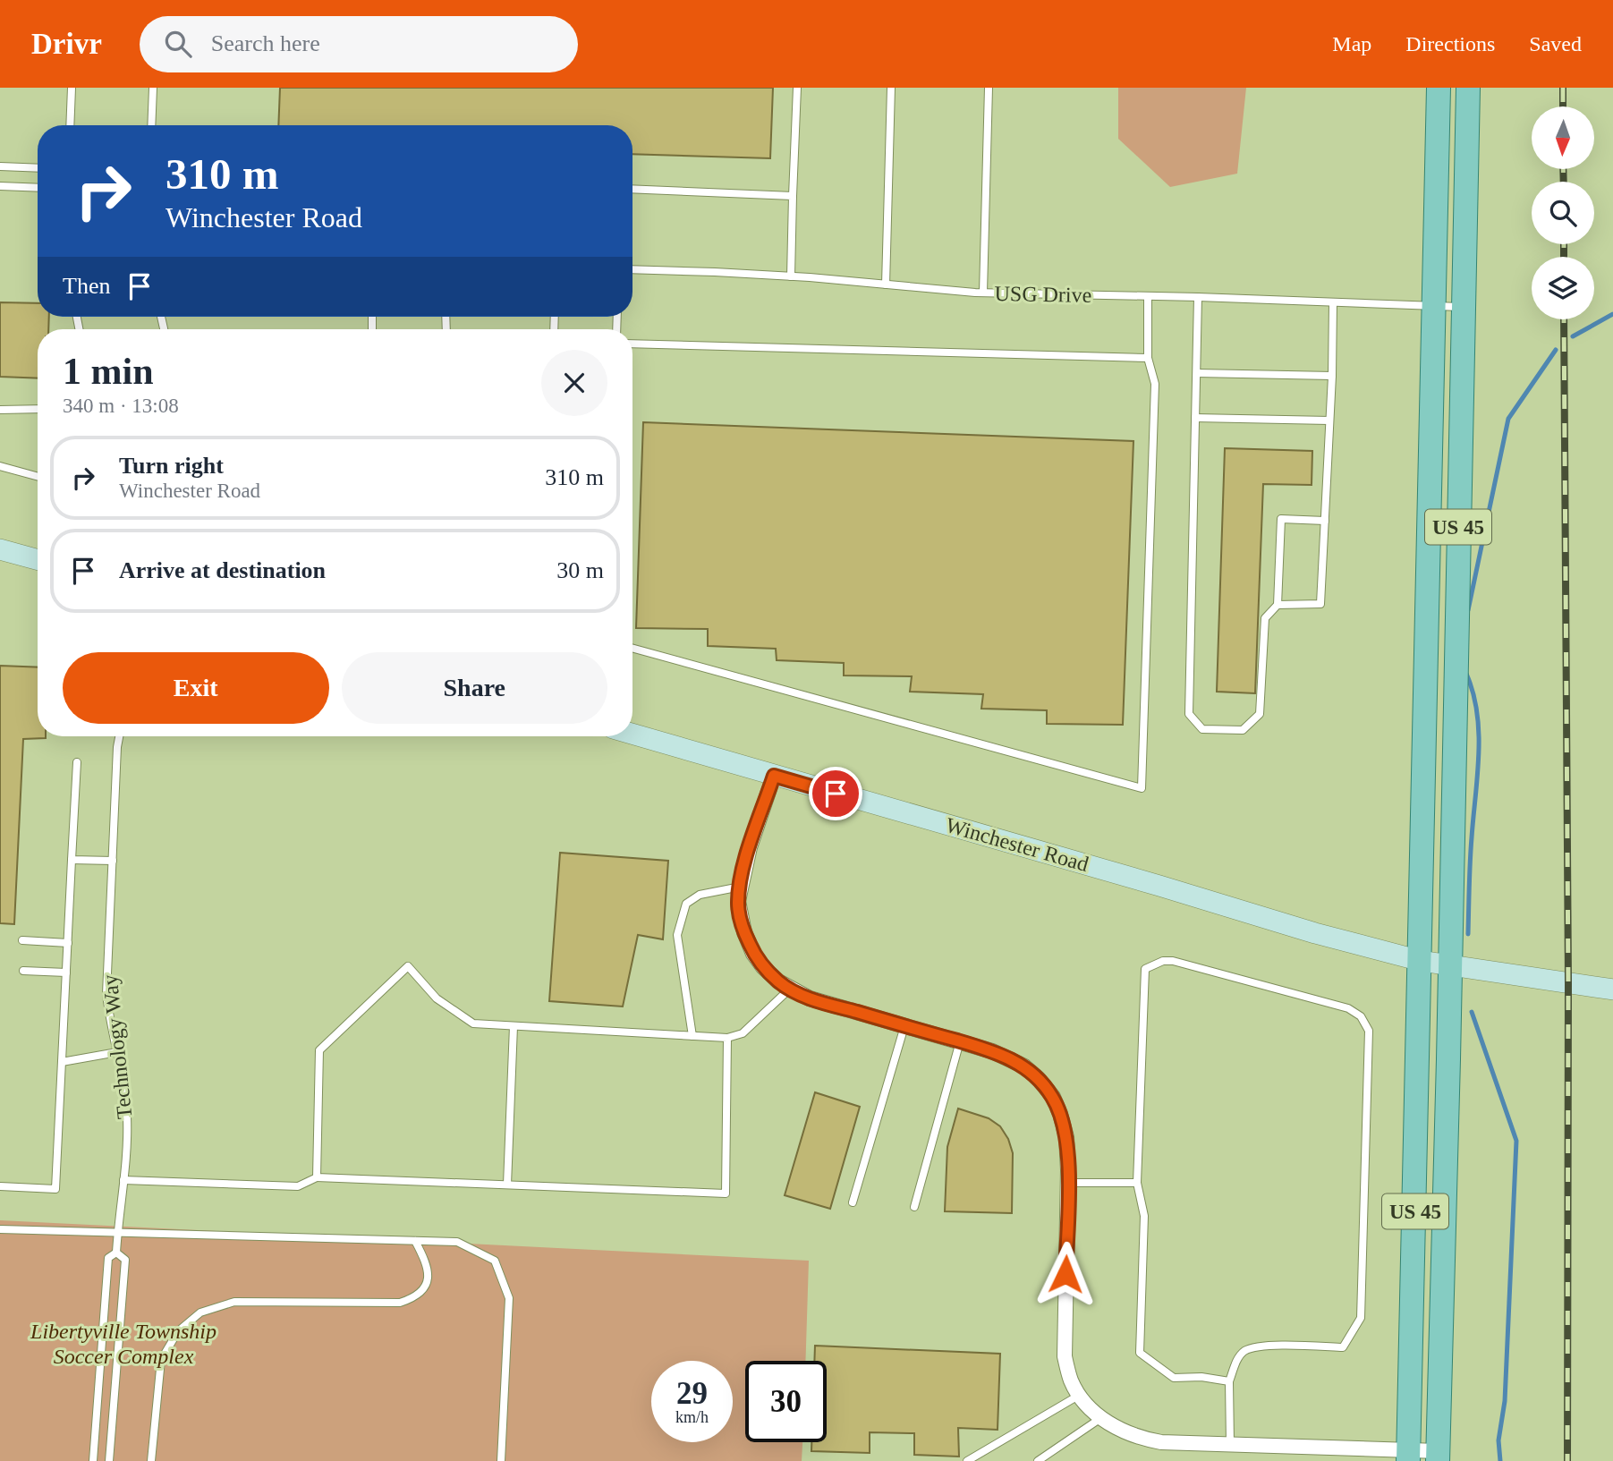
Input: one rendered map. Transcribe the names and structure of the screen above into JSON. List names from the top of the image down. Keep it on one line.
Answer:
{"streets":{"main road":["US 45","Winchester Road"],"lane":["USG Drive","Technology Way"]},"crossings":[["USG Drive","US 45"],["US 45","Winchester Road"]],"parks":["Libertyville Township Soccer Complex"],"north":"bottom","page":{"header":"Drivr","search":"Search here","nav":["Map","Directions","Saved"],"turn":["310 m","Winchester Road"],"then":"Then","heading":["1 min","340 m · 13:08"],"list":[{"name":"Turn right","note":"Winchester Road","value":"310 m"},{"name":"Arrive at destination","value":"30 m"}],"buttons":["Exit","Share"],"speed":"29 km/h","limit":"30"}}
